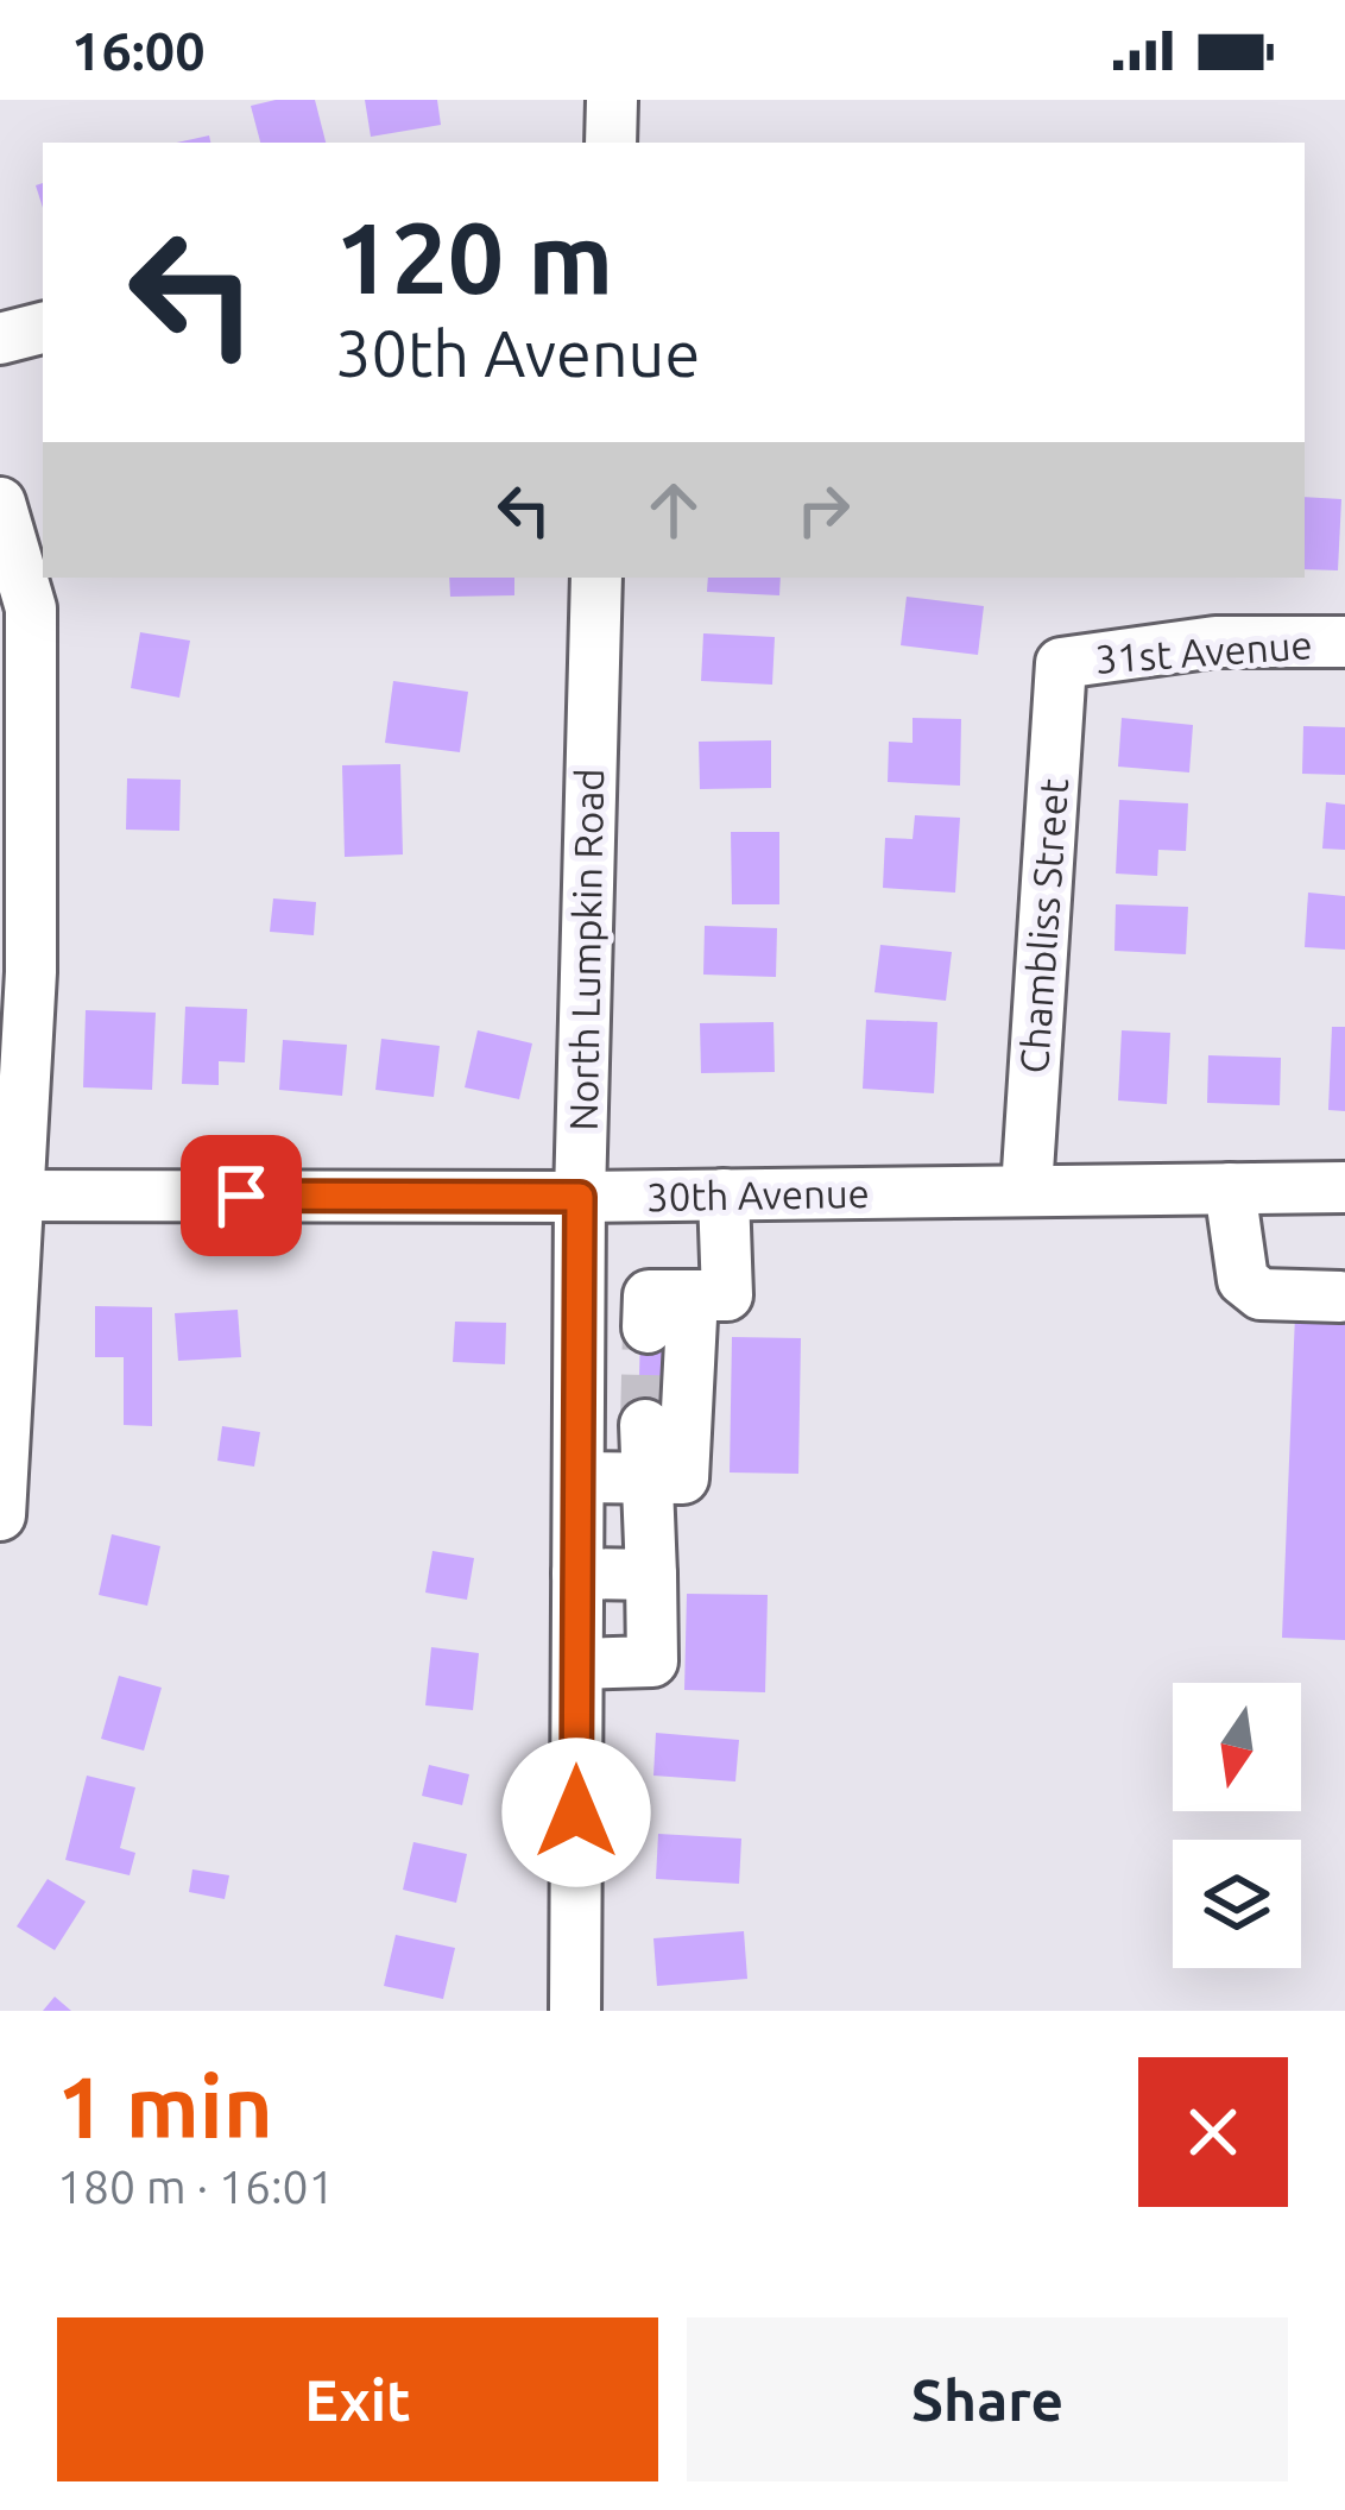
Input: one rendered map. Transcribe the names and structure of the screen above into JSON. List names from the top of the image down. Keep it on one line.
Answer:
{"streets":{"street":["31st Avenue","Chambliss Street","North Lumpkin Road","30th Avenue"]},"crossings":[["31st Avenue","Chambliss Street"],["Chambliss Street","30th Avenue"],["North Lumpkin Road","30th Avenue"]],"north":"bottom","page":{"status":"16:00","turn":["120 m","30th Avenue"],"heading":["1 min","180 m · 16:01"],"buttons":["Exit","Share"]}}
